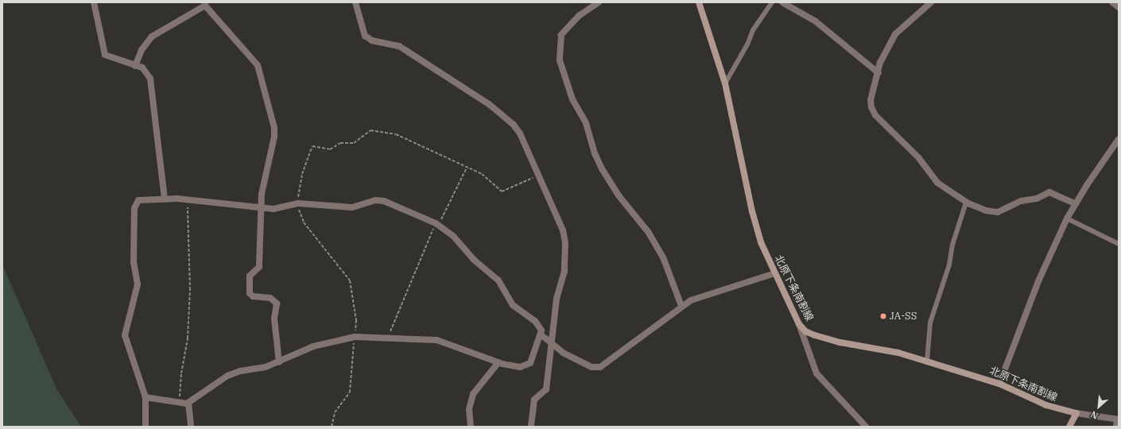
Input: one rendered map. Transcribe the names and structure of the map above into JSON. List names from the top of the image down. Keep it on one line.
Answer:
{"streets":{"main road":["北原下条南割線"]},"places":["JA-SS"],"north":"bottom left"}
